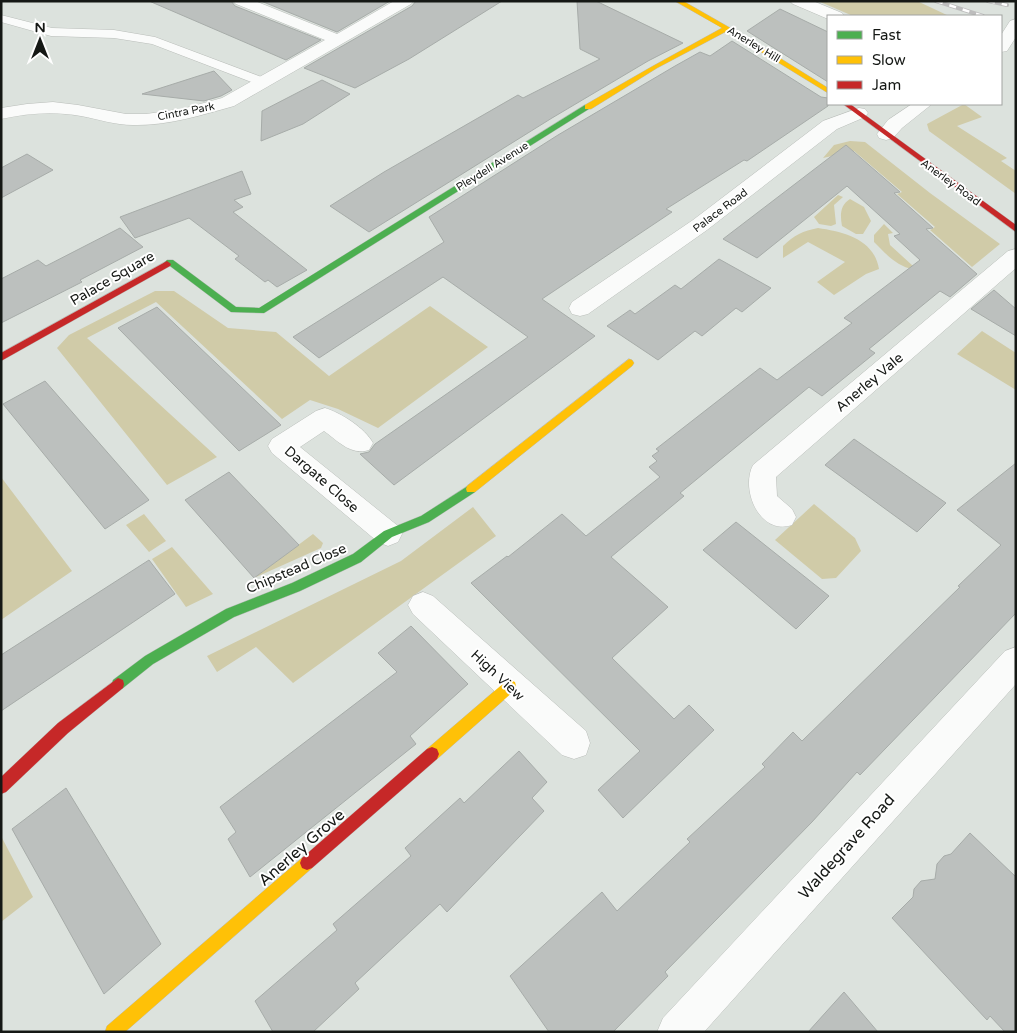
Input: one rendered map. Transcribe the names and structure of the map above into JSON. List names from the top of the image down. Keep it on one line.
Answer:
{"streets":{"street":["Anerley Hill","Cintra Park","Pleydell Avenue","Anerley Road","Palace Road","Palace Square","Anerley Vale","Dargate Close","Chipstead Close","High View","Waldegrave Road","Anerley Grove"]},"crossings":[["Anerley Hill","Pleydell Avenue"],["Pleydell Avenue","Palace Square"],["Dargate Close","Chipstead Close"],["High View","Anerley Grove"]],"legend":["Fast","Slow","Jam"],"north":"top"}
